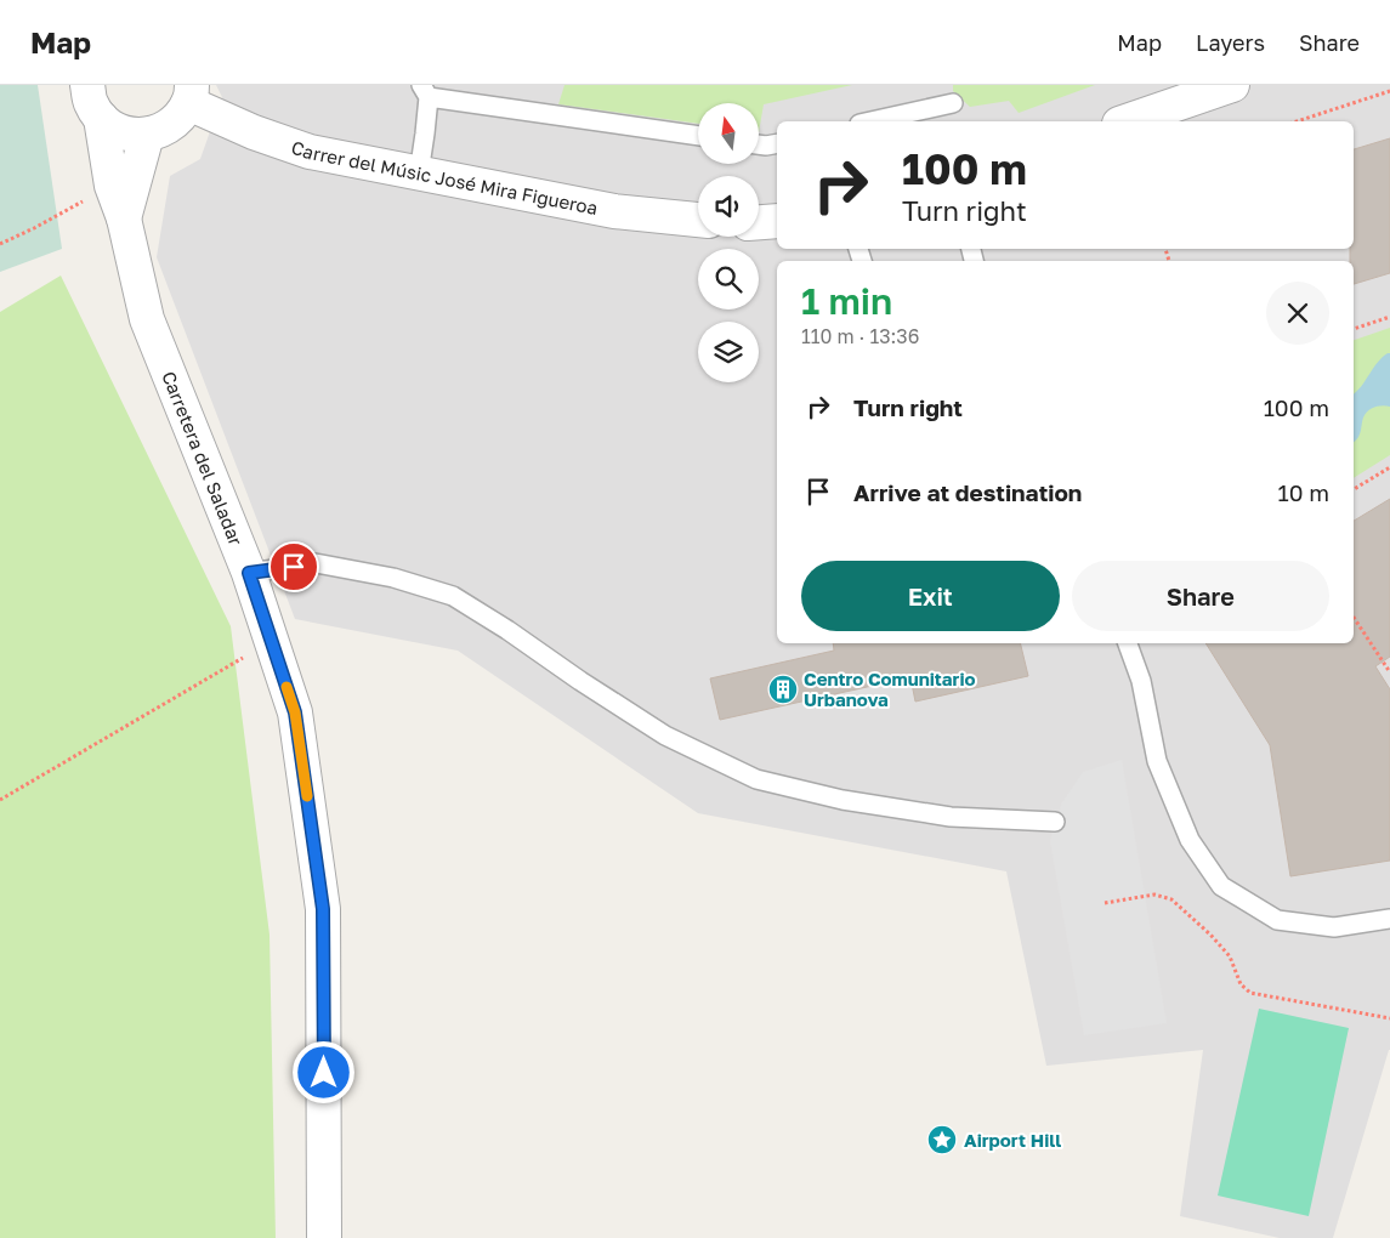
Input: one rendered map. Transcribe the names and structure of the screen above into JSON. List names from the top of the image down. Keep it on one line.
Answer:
{"streets":{"street":["Carrer del Músic José Mira Figueroa","Carretera del Saladar"]},"places":{"building":["Centro Comunitario Urbanova"],"place":["Airport Hill"]},"north":"top","page":{"header":"Map","nav":["Map","Layers","Share"],"turn":["100 m","Turn right"],"heading":["1 min","110 m · 13:36"],"list":[{"name":"Turn right","value":"100 m"},{"name":"Arrive at destination","value":"10 m"}],"buttons":["Exit","Share"]}}
